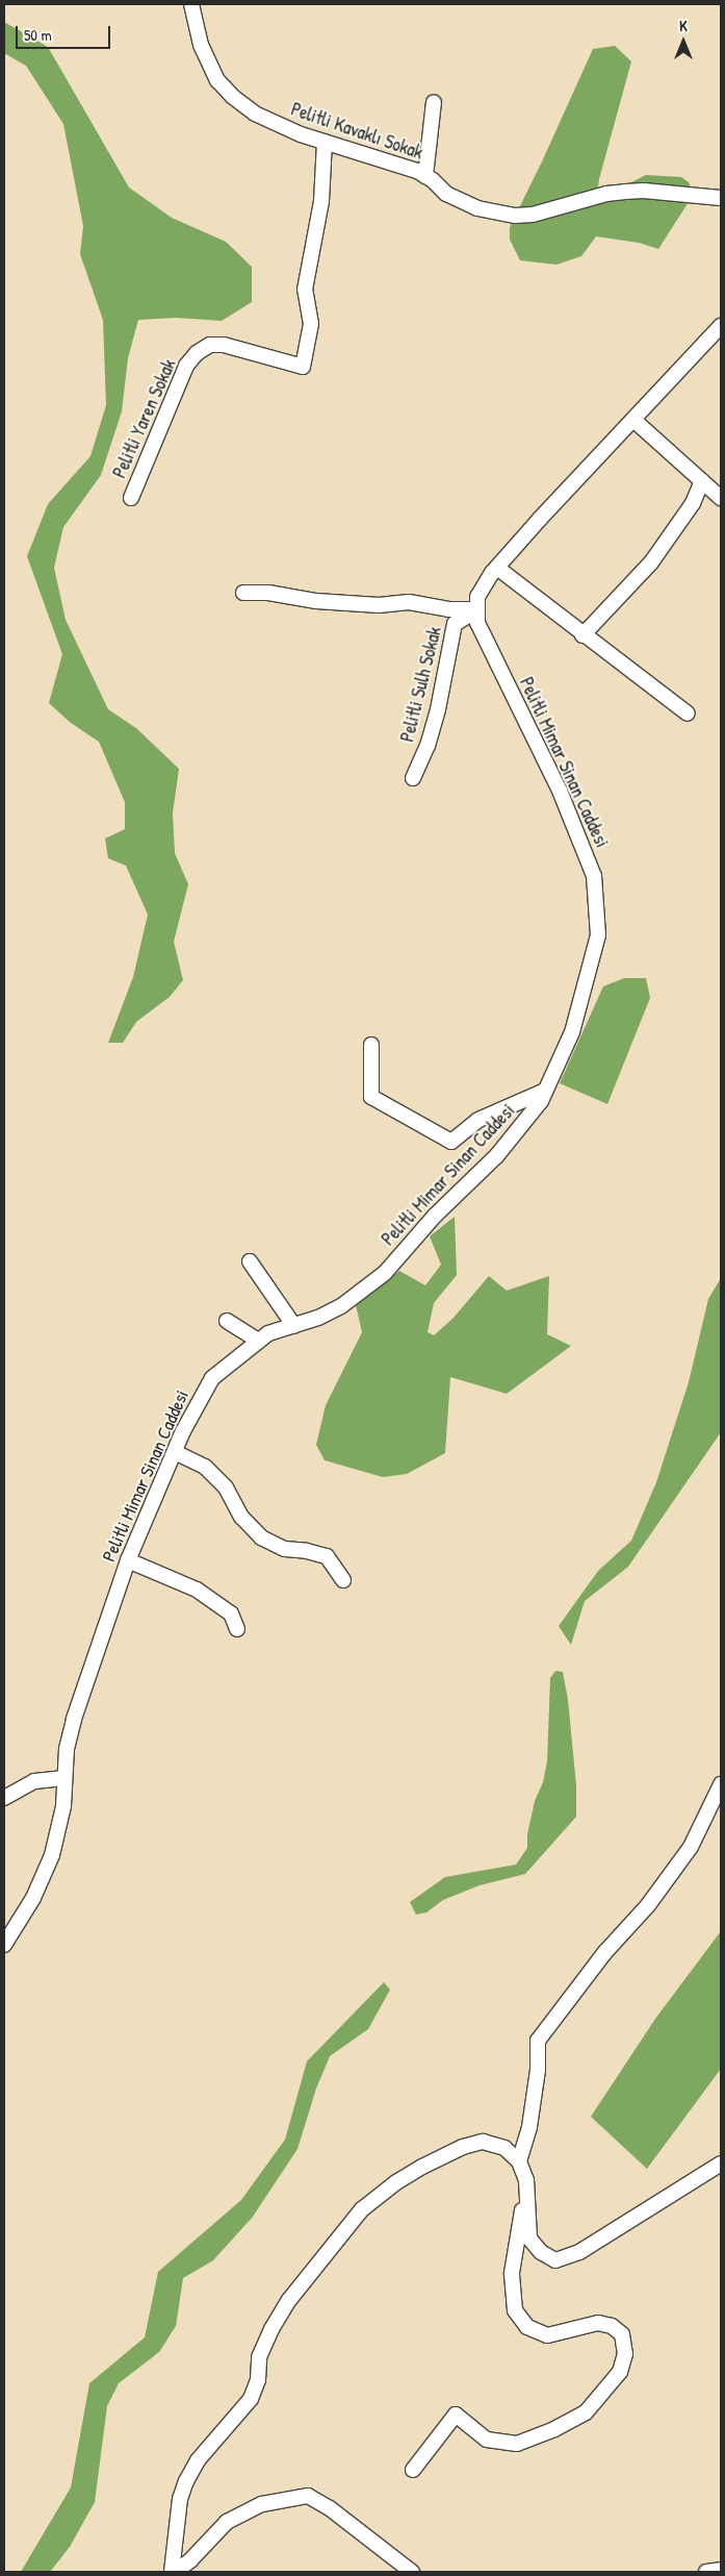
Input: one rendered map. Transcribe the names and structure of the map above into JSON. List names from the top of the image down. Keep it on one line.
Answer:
{"streets":{"street":["Pelitli Kavaklı Sokak","Pelitli Yaren Sokak","Pelitli Sulh Sokak","Pelitli Mimar Sinan Caddesi"]},"crossings":[["Pelitli Kavaklı Sokak","Pelitli Yaren Sokak"],["Pelitli Sulh Sokak","Pelitli Mimar Sinan Caddesi"]],"scale_bar":"50 m","north":"top"}
